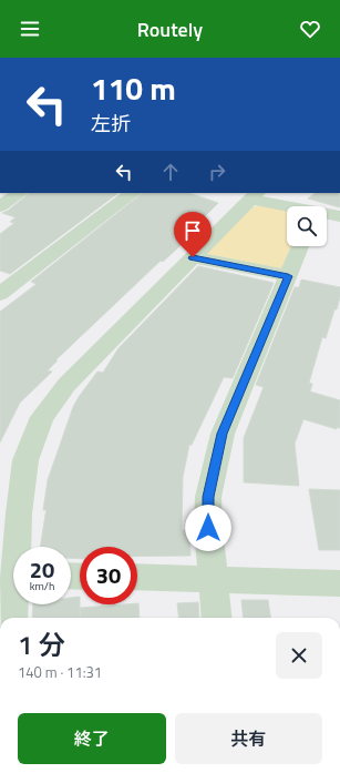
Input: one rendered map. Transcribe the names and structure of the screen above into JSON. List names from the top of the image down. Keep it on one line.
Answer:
{"page":{"header":"Routely","turn":["110 m","左折"],"speed":"20 km/h","limit":"30","heading":["1 分","140 m · 11:31"],"buttons":["終了","共有"]}}
